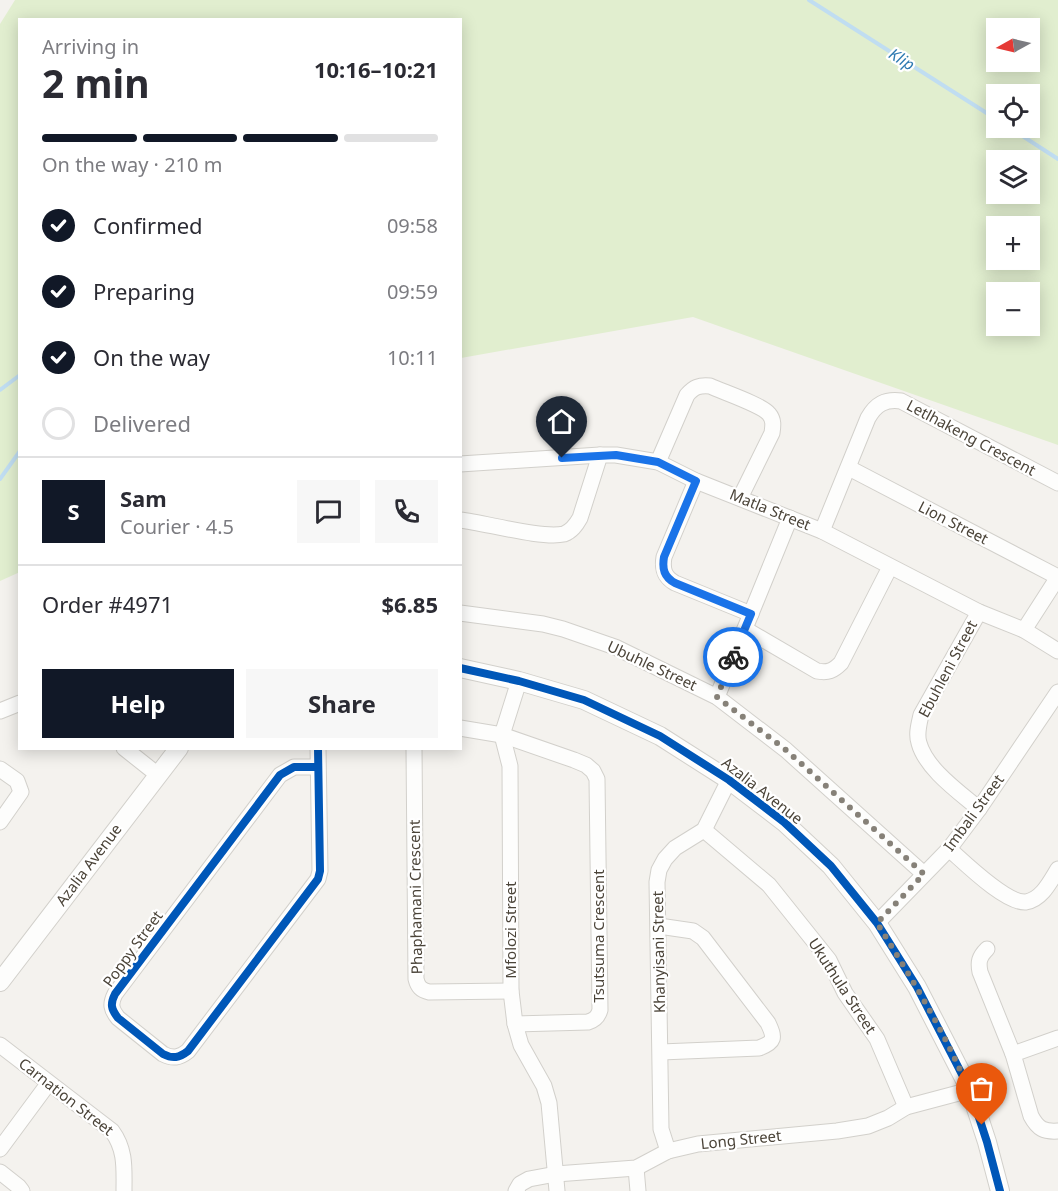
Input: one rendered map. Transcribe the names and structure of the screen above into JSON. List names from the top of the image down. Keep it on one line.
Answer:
{"streets":{"street":["Letlhakeng Crescent","Matla Street","Lion Street","Ubuhle Street","Ebuhleni Street","Azalia Avenue","Imbali Street","Phaphamani Crescent","Mfolozi Street","Tsutsuma Crescent","Poppy Street","Khanyisani Street","Ukuthula Street","Carnation Street","Long Street"]},"crossings":[["Letlhakeng Crescent","Matla Street"],["Letlhakeng Crescent","Lion Street"],["Matla Street","Ebuhleni Street"],["Ubuhle Street","Imbali Street"],["Ebuhleni Street","Imbali Street"],["Azalia Avenue","Imbali Street"],["Azalia Avenue","Long Street"],["Phaphamani Crescent","Mfolozi Street"],["Mfolozi Street","Tsutsuma Crescent"],["Mfolozi Street","Long Street"],["Khanyisani Street","Ukuthula Street"],["Khanyisani Street","Long Street"],["Ukuthula Street","Long Street"]],"water":["Klip"],"north":"left","page":{"map_buttons":["+","−"],"heading":["2 min","Arriving in","10:16–10:21"],"panel":["Sam","Courier · 4.5","Order #4971","$6.85"],"bar":"On the way · 210 m","list":[["Confirmed","09:58"],["Preparing","09:59"],["On the way","10:11"],"Delivered"],"round":"S","buttons":["Help","Share"]}}
